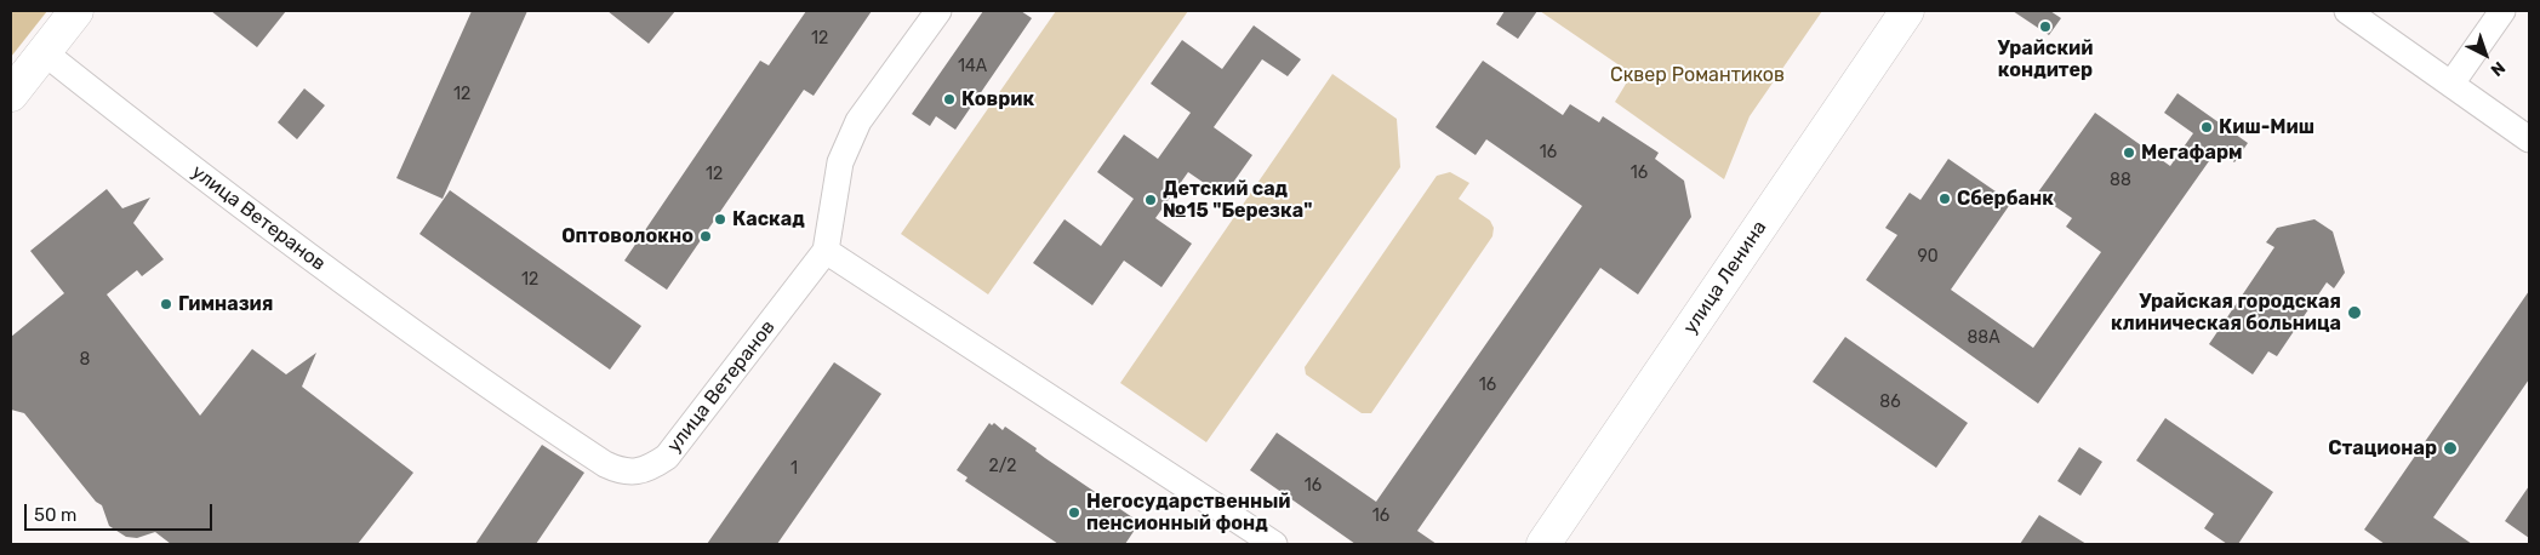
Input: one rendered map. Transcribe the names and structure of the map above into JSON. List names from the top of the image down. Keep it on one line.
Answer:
{"streets":{"main road":["улица Ленина"],"street":["улица Ветеранов"]},"parks":["Сквер Романтиков"],"places":["Урайский кондитер","Коврик","Киш-Миш","Мегафарм","Сбербанк","Детский сад №15 \"Березка\"","Каскад","Оптоволокно","Гимназия","Урайская городская клиническая больница","Стационар","Негосударственный пенсионный фонд"],"house_numbers":["12","14А","12","16","16","12","88","90","12","88А","8","16","86","2/2","1","16","16"],"scale_bar":"50 m","north":"bottom right"}
